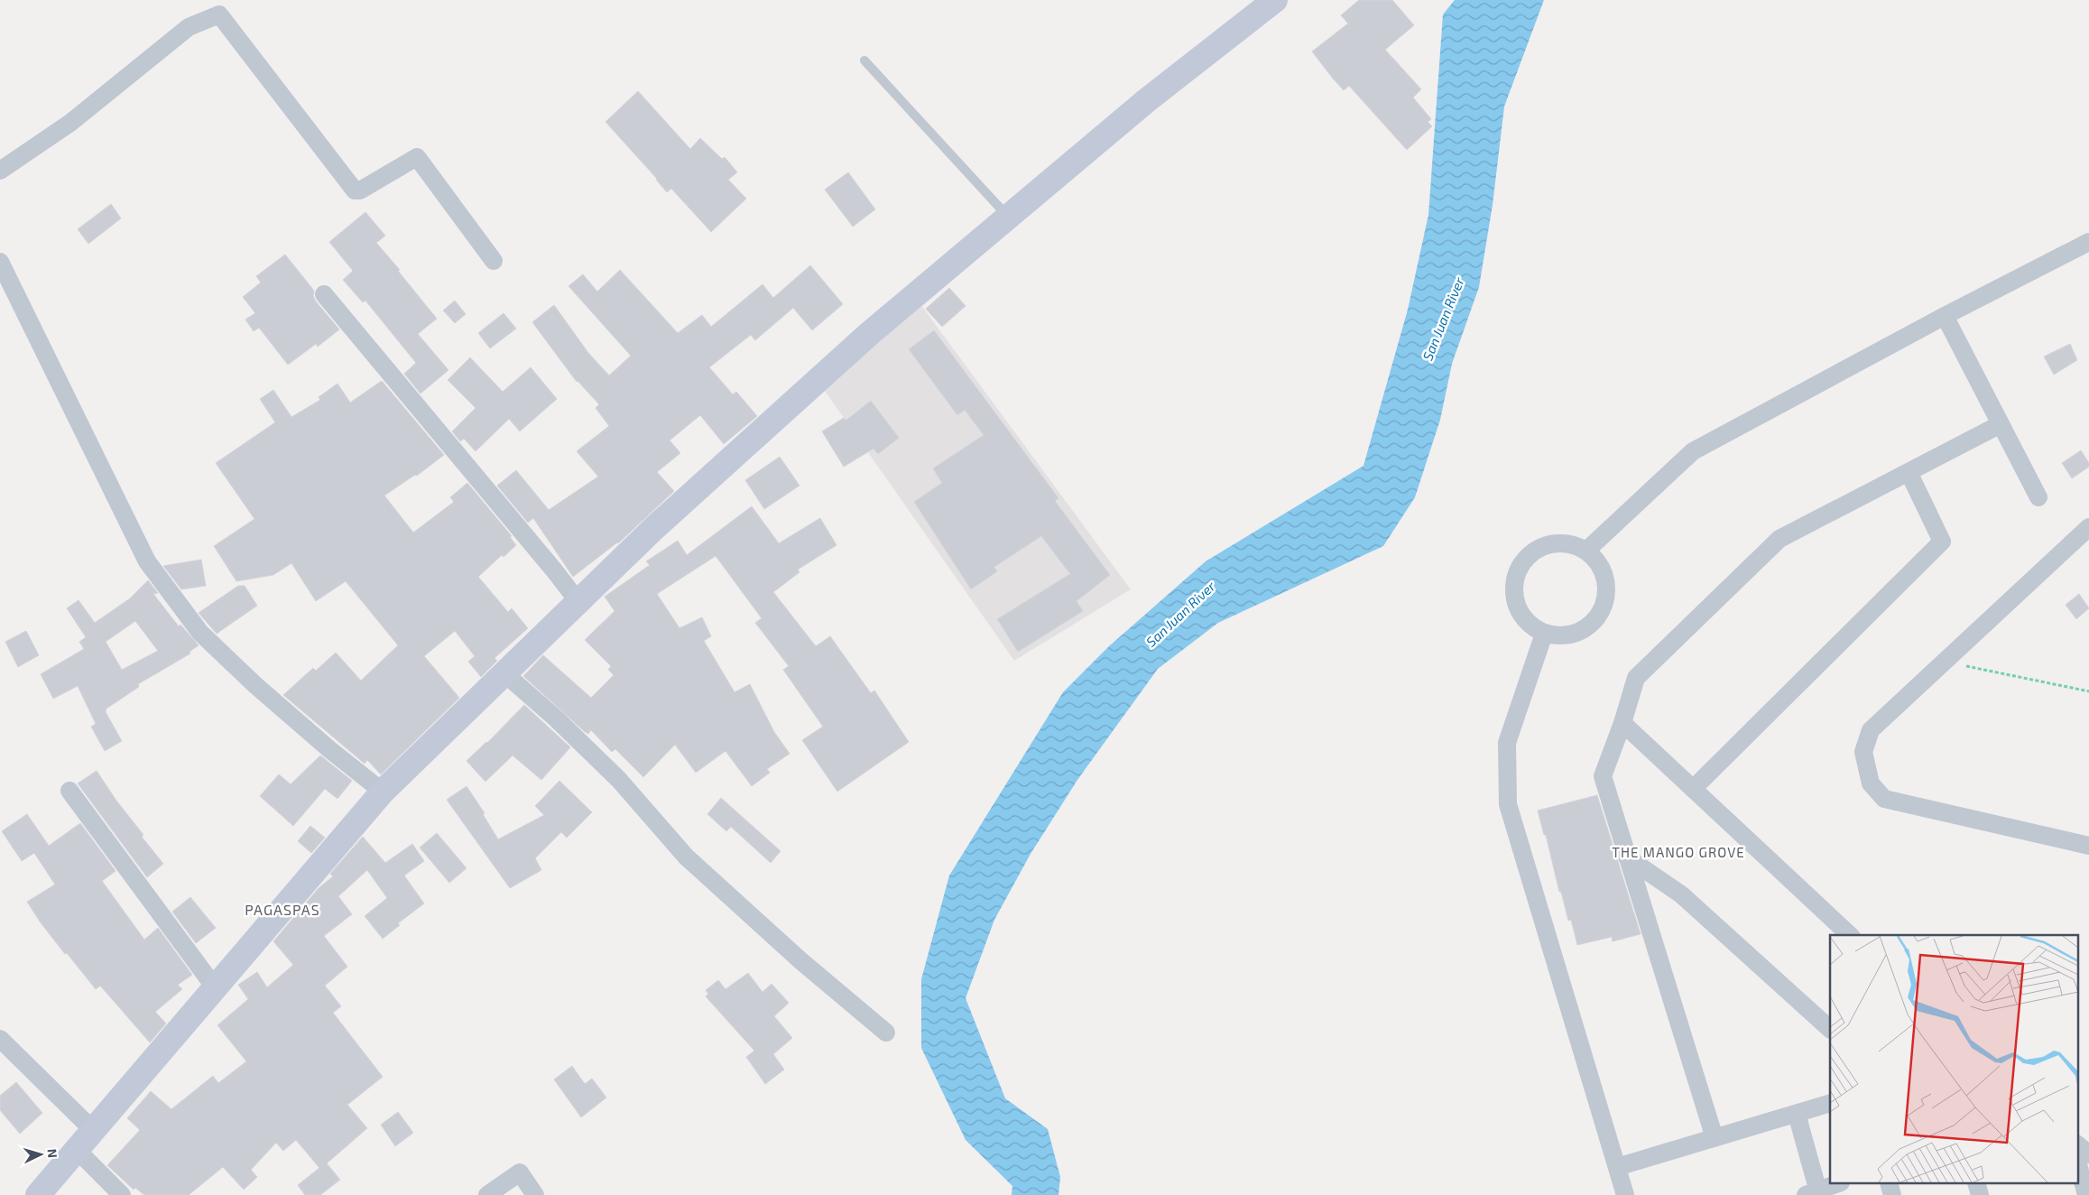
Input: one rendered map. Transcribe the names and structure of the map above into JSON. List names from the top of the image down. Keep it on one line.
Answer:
{"districts":["THE MANGO GROVE","PAGASPAS"],"water":["San Juan River"],"north":"right"}
